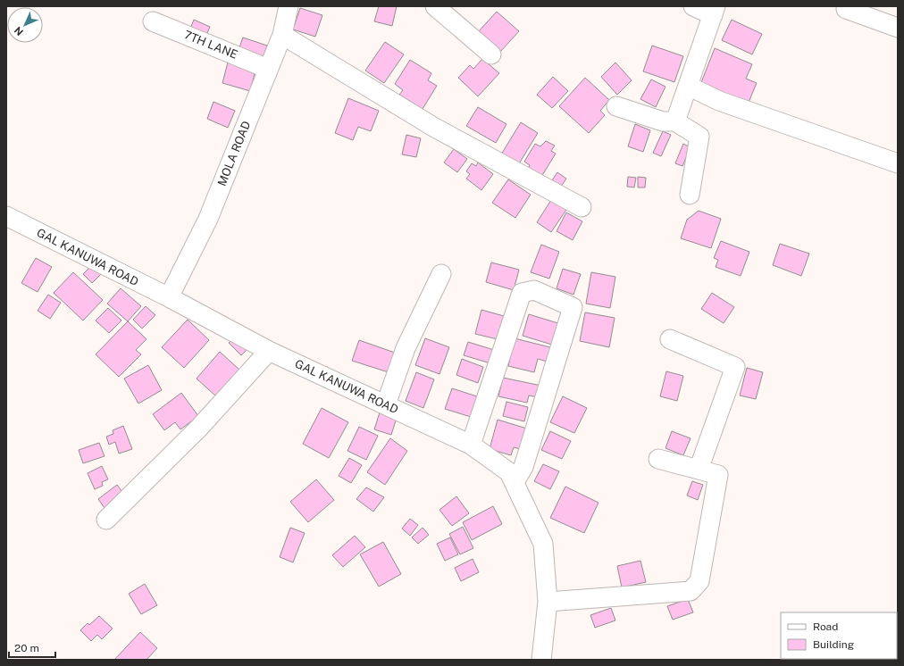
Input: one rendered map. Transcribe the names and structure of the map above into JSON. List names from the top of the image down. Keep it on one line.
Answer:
{"streets":{"street":["7TH LANE","MOLA ROAD","GAL KANUWA ROAD"]},"crossings":[["7TH LANE","MOLA ROAD"],["MOLA ROAD","GAL KANUWA ROAD"]],"legend":["Road","Building"],"scale_bar":"20 m","north":"bottom left"}
